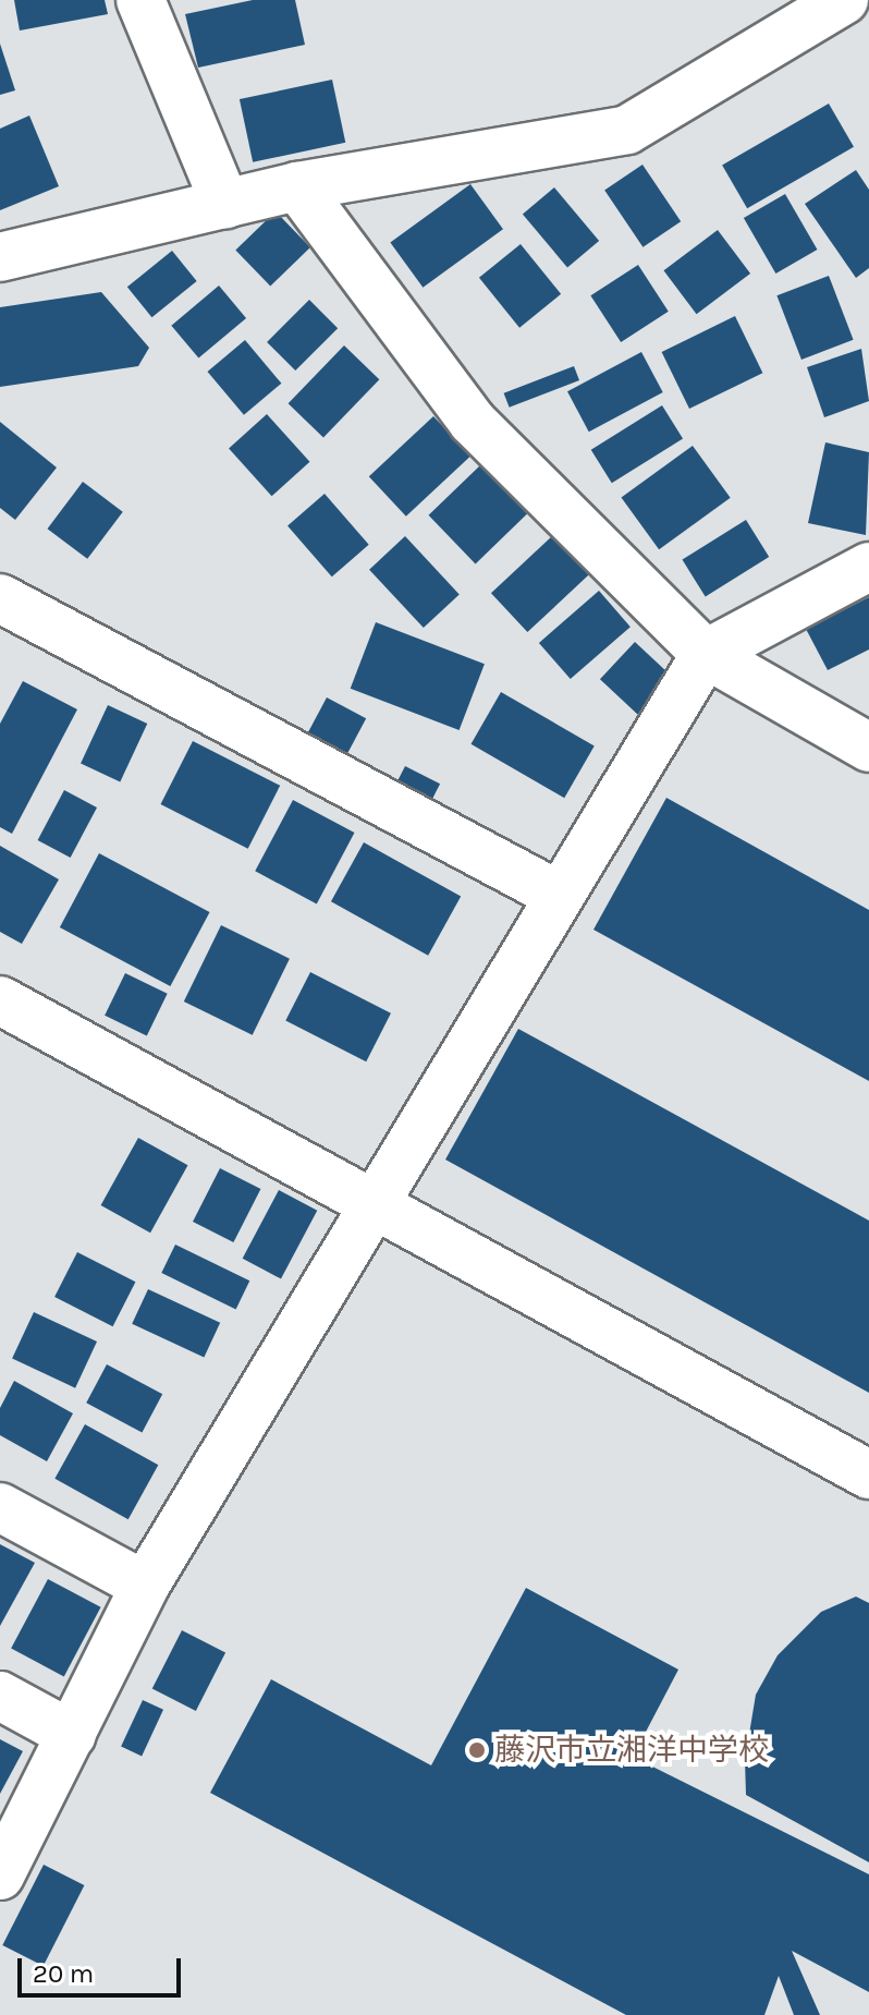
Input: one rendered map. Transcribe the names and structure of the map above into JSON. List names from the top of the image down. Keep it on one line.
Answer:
{"places":["藤沢市立湘洋中学校"],"scale_bar":"20 m"}
